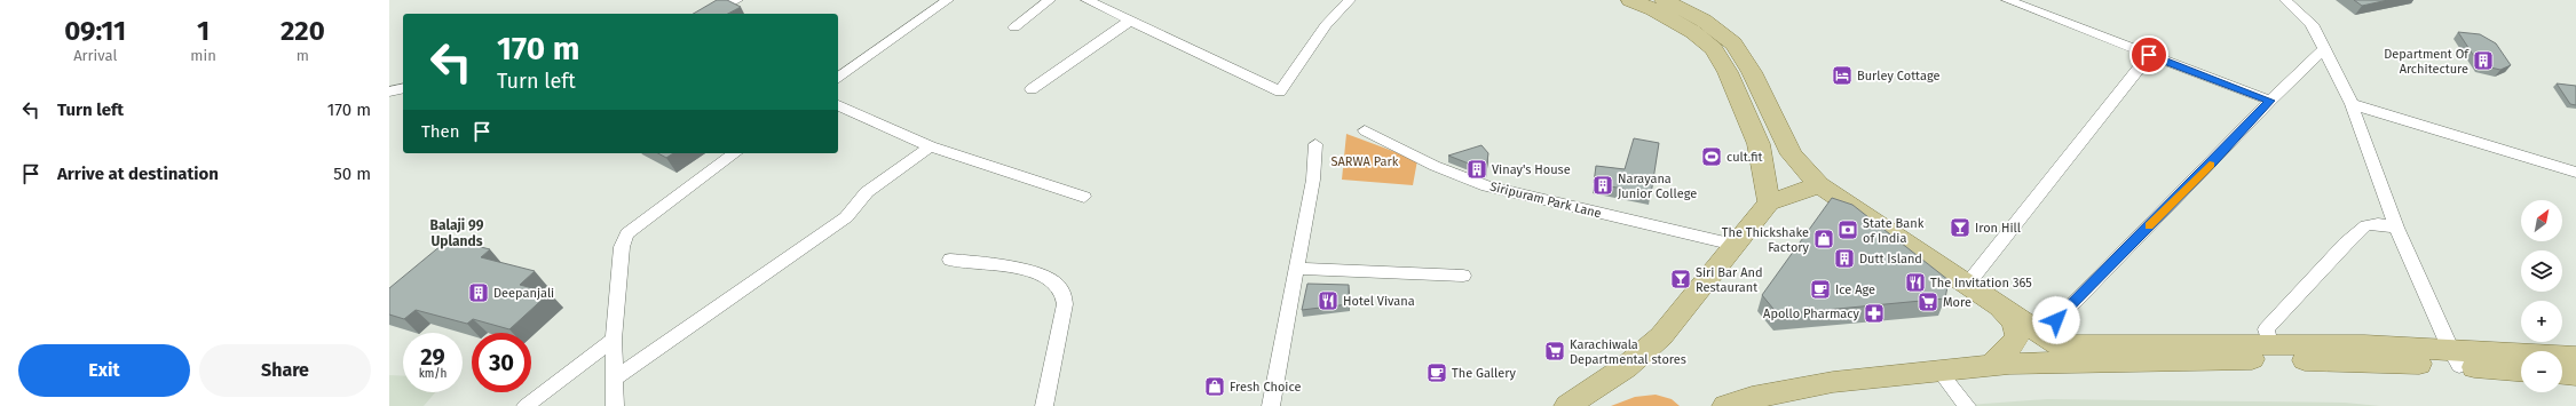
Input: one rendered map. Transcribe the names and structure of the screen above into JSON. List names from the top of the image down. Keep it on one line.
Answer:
{"streets":{"street":["Siripuram Park Lane"]},"districts":["Balaji 99 Uplands"],"parks":["SARWA Park"],"places":{"building":["Department Of Architecture","Vinay's House","Narayana Junior College","Dutt Island","Deepanjali"],"hotel":["Burley Cottage"],"sports":["cult.fit"],"bar":["Iron Hill","Siri Bar And Restaurant"],"bank":["State Bank of India"],"shop":["The Thickshake Factory","Fresh Choice"],"restaurant":["The Invitation 365","Hotel Vivana"],"cafe":["Ice Age","The Gallery"],"supermarket":["More","Karachiwala Departmental stores"],"pharmacy":["Apollo Pharmacy"]},"north":"top right","page":{"eta":["09:11","Arrival","1","min","220","m"],"turn":["170 m","Turn left"],"list":[{"name":"Turn left","value":"170 m"},{"name":"Arrive at destination","value":"50 m"}],"then":"Then","map_buttons":["+","−"],"speed":"29 km/h","limit":"30","buttons":["Exit","Share"]}}
